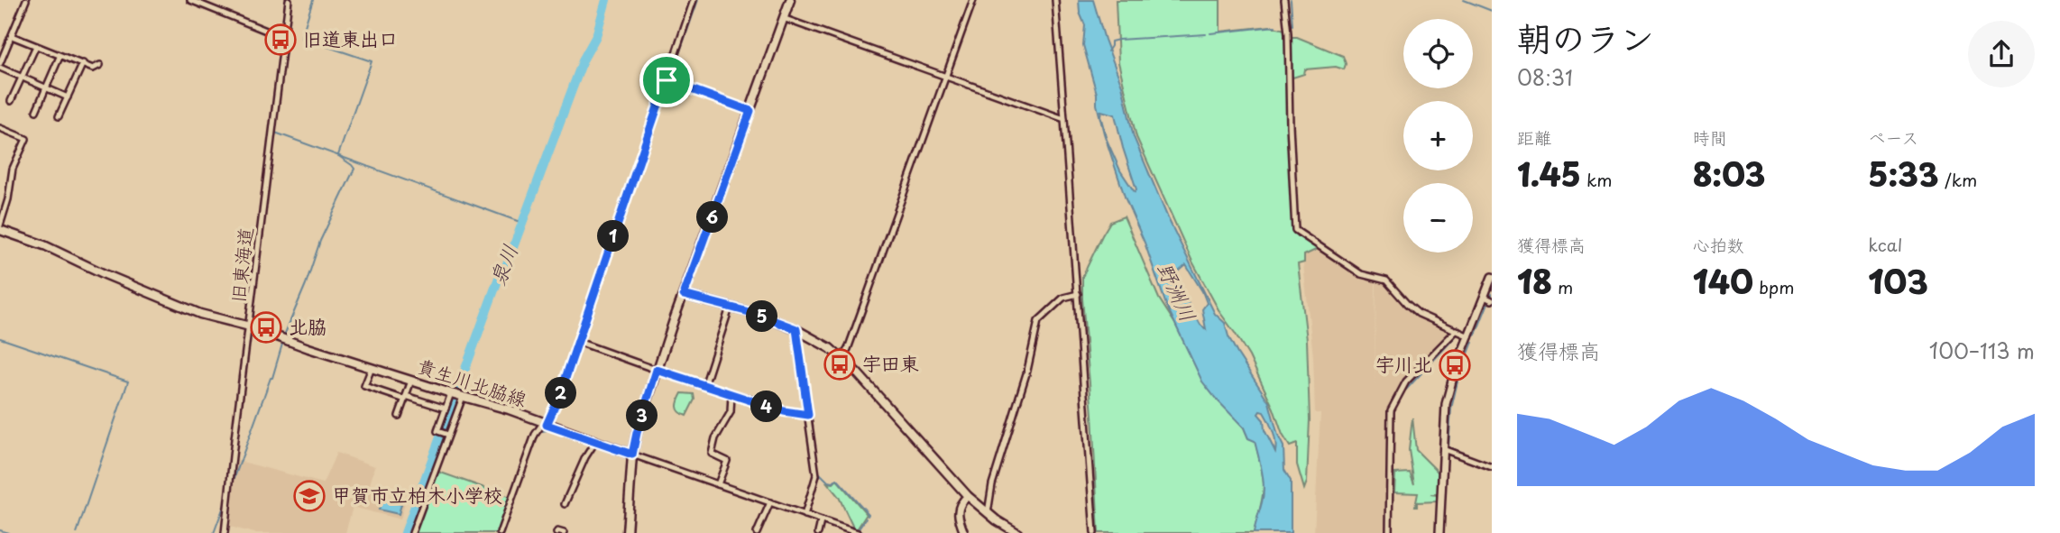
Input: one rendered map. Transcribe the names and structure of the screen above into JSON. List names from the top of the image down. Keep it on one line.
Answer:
{"streets":{"main road":["貴生川北脇線"],"street":["旧東海道"]},"crossings":[["旧東海道","貴生川北脇線"]],"water":["泉川","野洲川"],"places":{"bus stop":["旧道東出口","北脇","宇田東","宇川北"],"school or university":["甲賀市立柏木小学校"]},"page":{"heading":["朝のラン","08:31"],"map_buttons":["+","−"],"stats":[["距離","1.45 km"],["時間","8:03"],["ペース","5:33 /km"],["獲得標高","18 m"],["心拍数","140 bpm"],["kcal","103"]],"pins":["6","1","5","2","4","3"],"chart":["獲得標高","100–113 m"]}}
